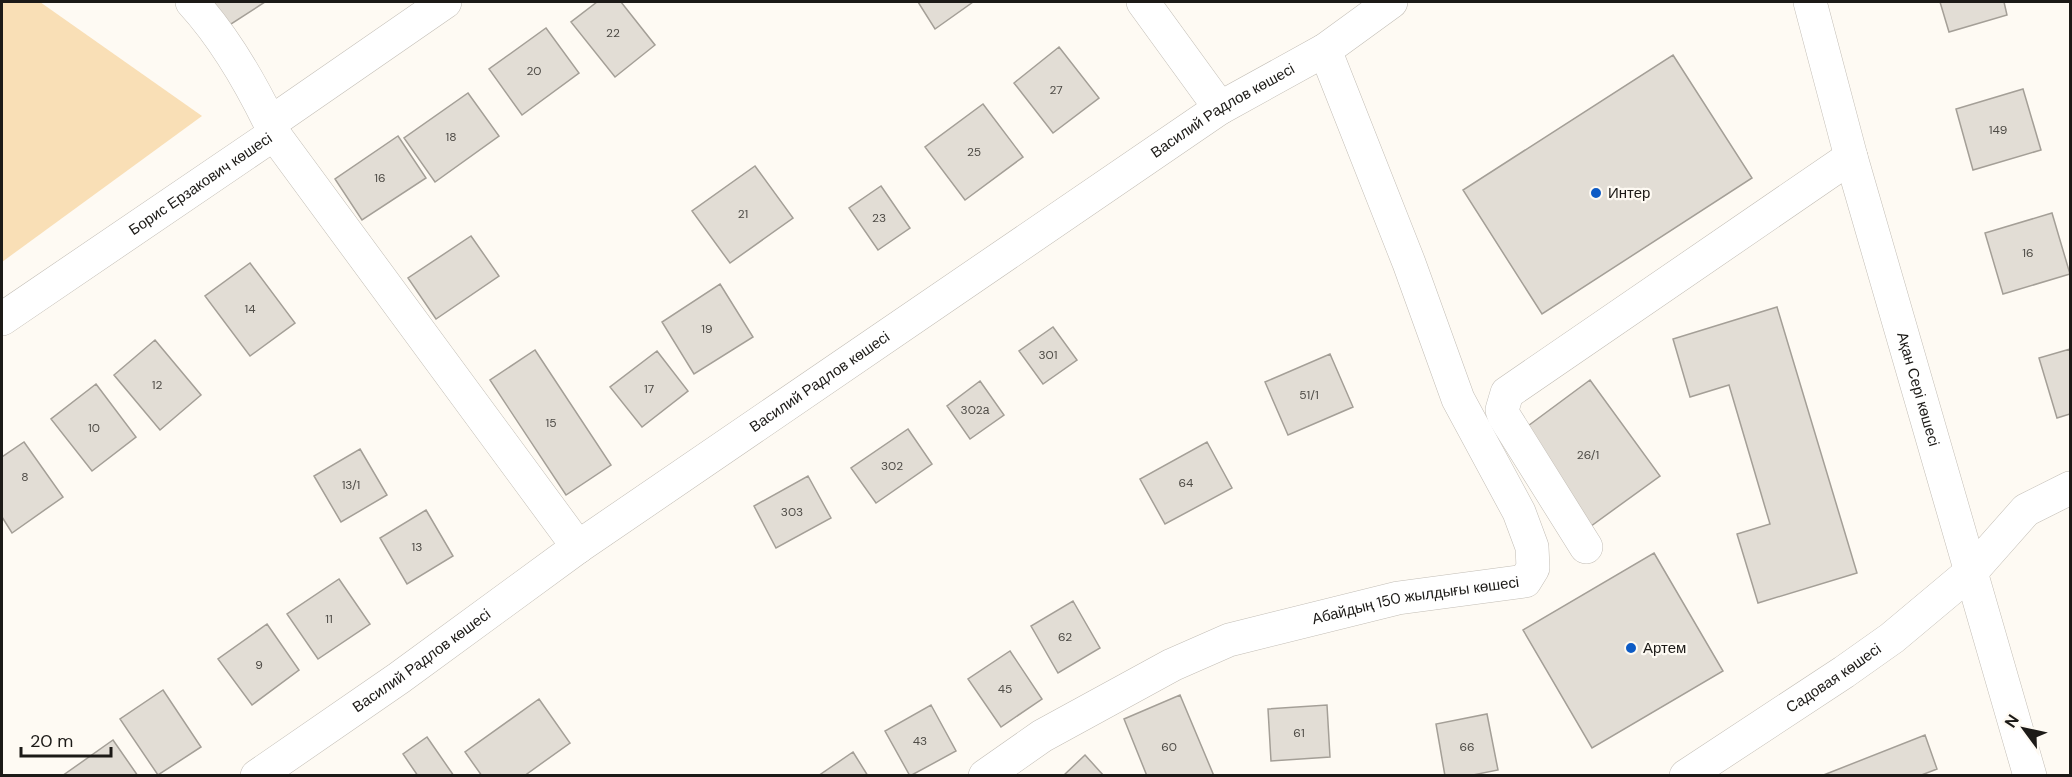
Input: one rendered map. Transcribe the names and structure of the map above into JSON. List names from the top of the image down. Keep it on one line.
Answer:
{"streets":{"street":["Василий Радлов көшесі","Борис Ерзакович көшесі","Ақан Сері көшесі","Абайдың 150 жылдығы көшесі","Садовая көшесі"]},"crossings":[["Василий Радлов көшесі","Абайдың 150 жылдығы көшесі"],["Ақан Сері көшесі","Садовая көшесі"]],"places":["Интер","Артем"],"house_numbers":["22","20","27","149","18","25","16","21","23","16","14","19","301","12","17","51/1","302а","15","10","26/1","302","8","64","13/1","303","13","11","62","9","45","61","43","60","66"],"scale_bar":"20 m","north":"top left"}
